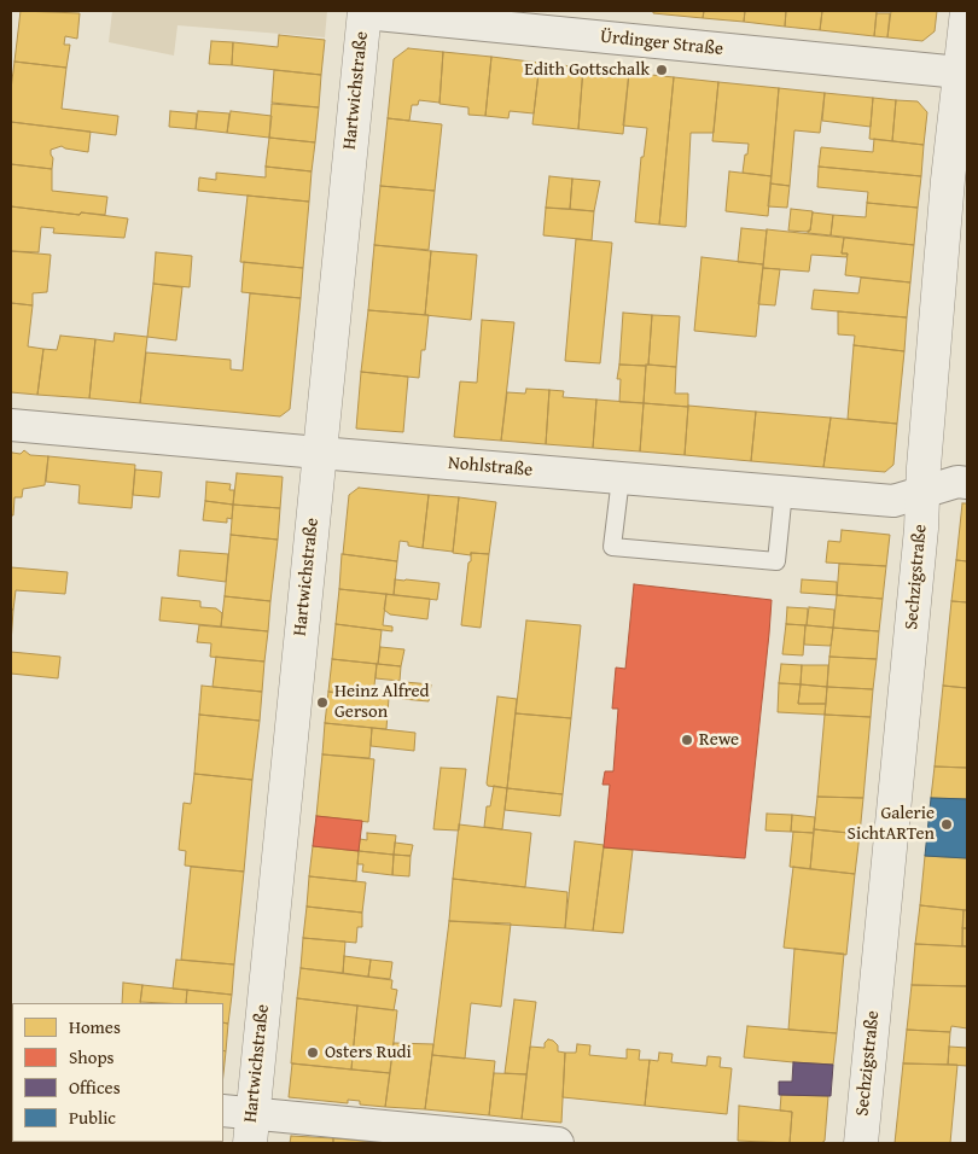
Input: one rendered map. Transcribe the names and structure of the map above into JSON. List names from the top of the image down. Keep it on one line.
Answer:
{"streets":{"street":["Ürdinger Straße","Hartwichstraße","Nohlstraße","Sechzigstraße"]},"crossings":[["Ürdinger Straße","Hartwichstraße"],["Ürdinger Straße","Sechzigstraße"],["Hartwichstraße","Nohlstraße"],["Nohlstraße","Sechzigstraße"]],"places":["Edith Gottschalk","Heinz Alfred Gerson","Rewe","Galerie SichtARTen","Osters Rudi"],"legend":["Homes","Shops","Offices","Public"]}
